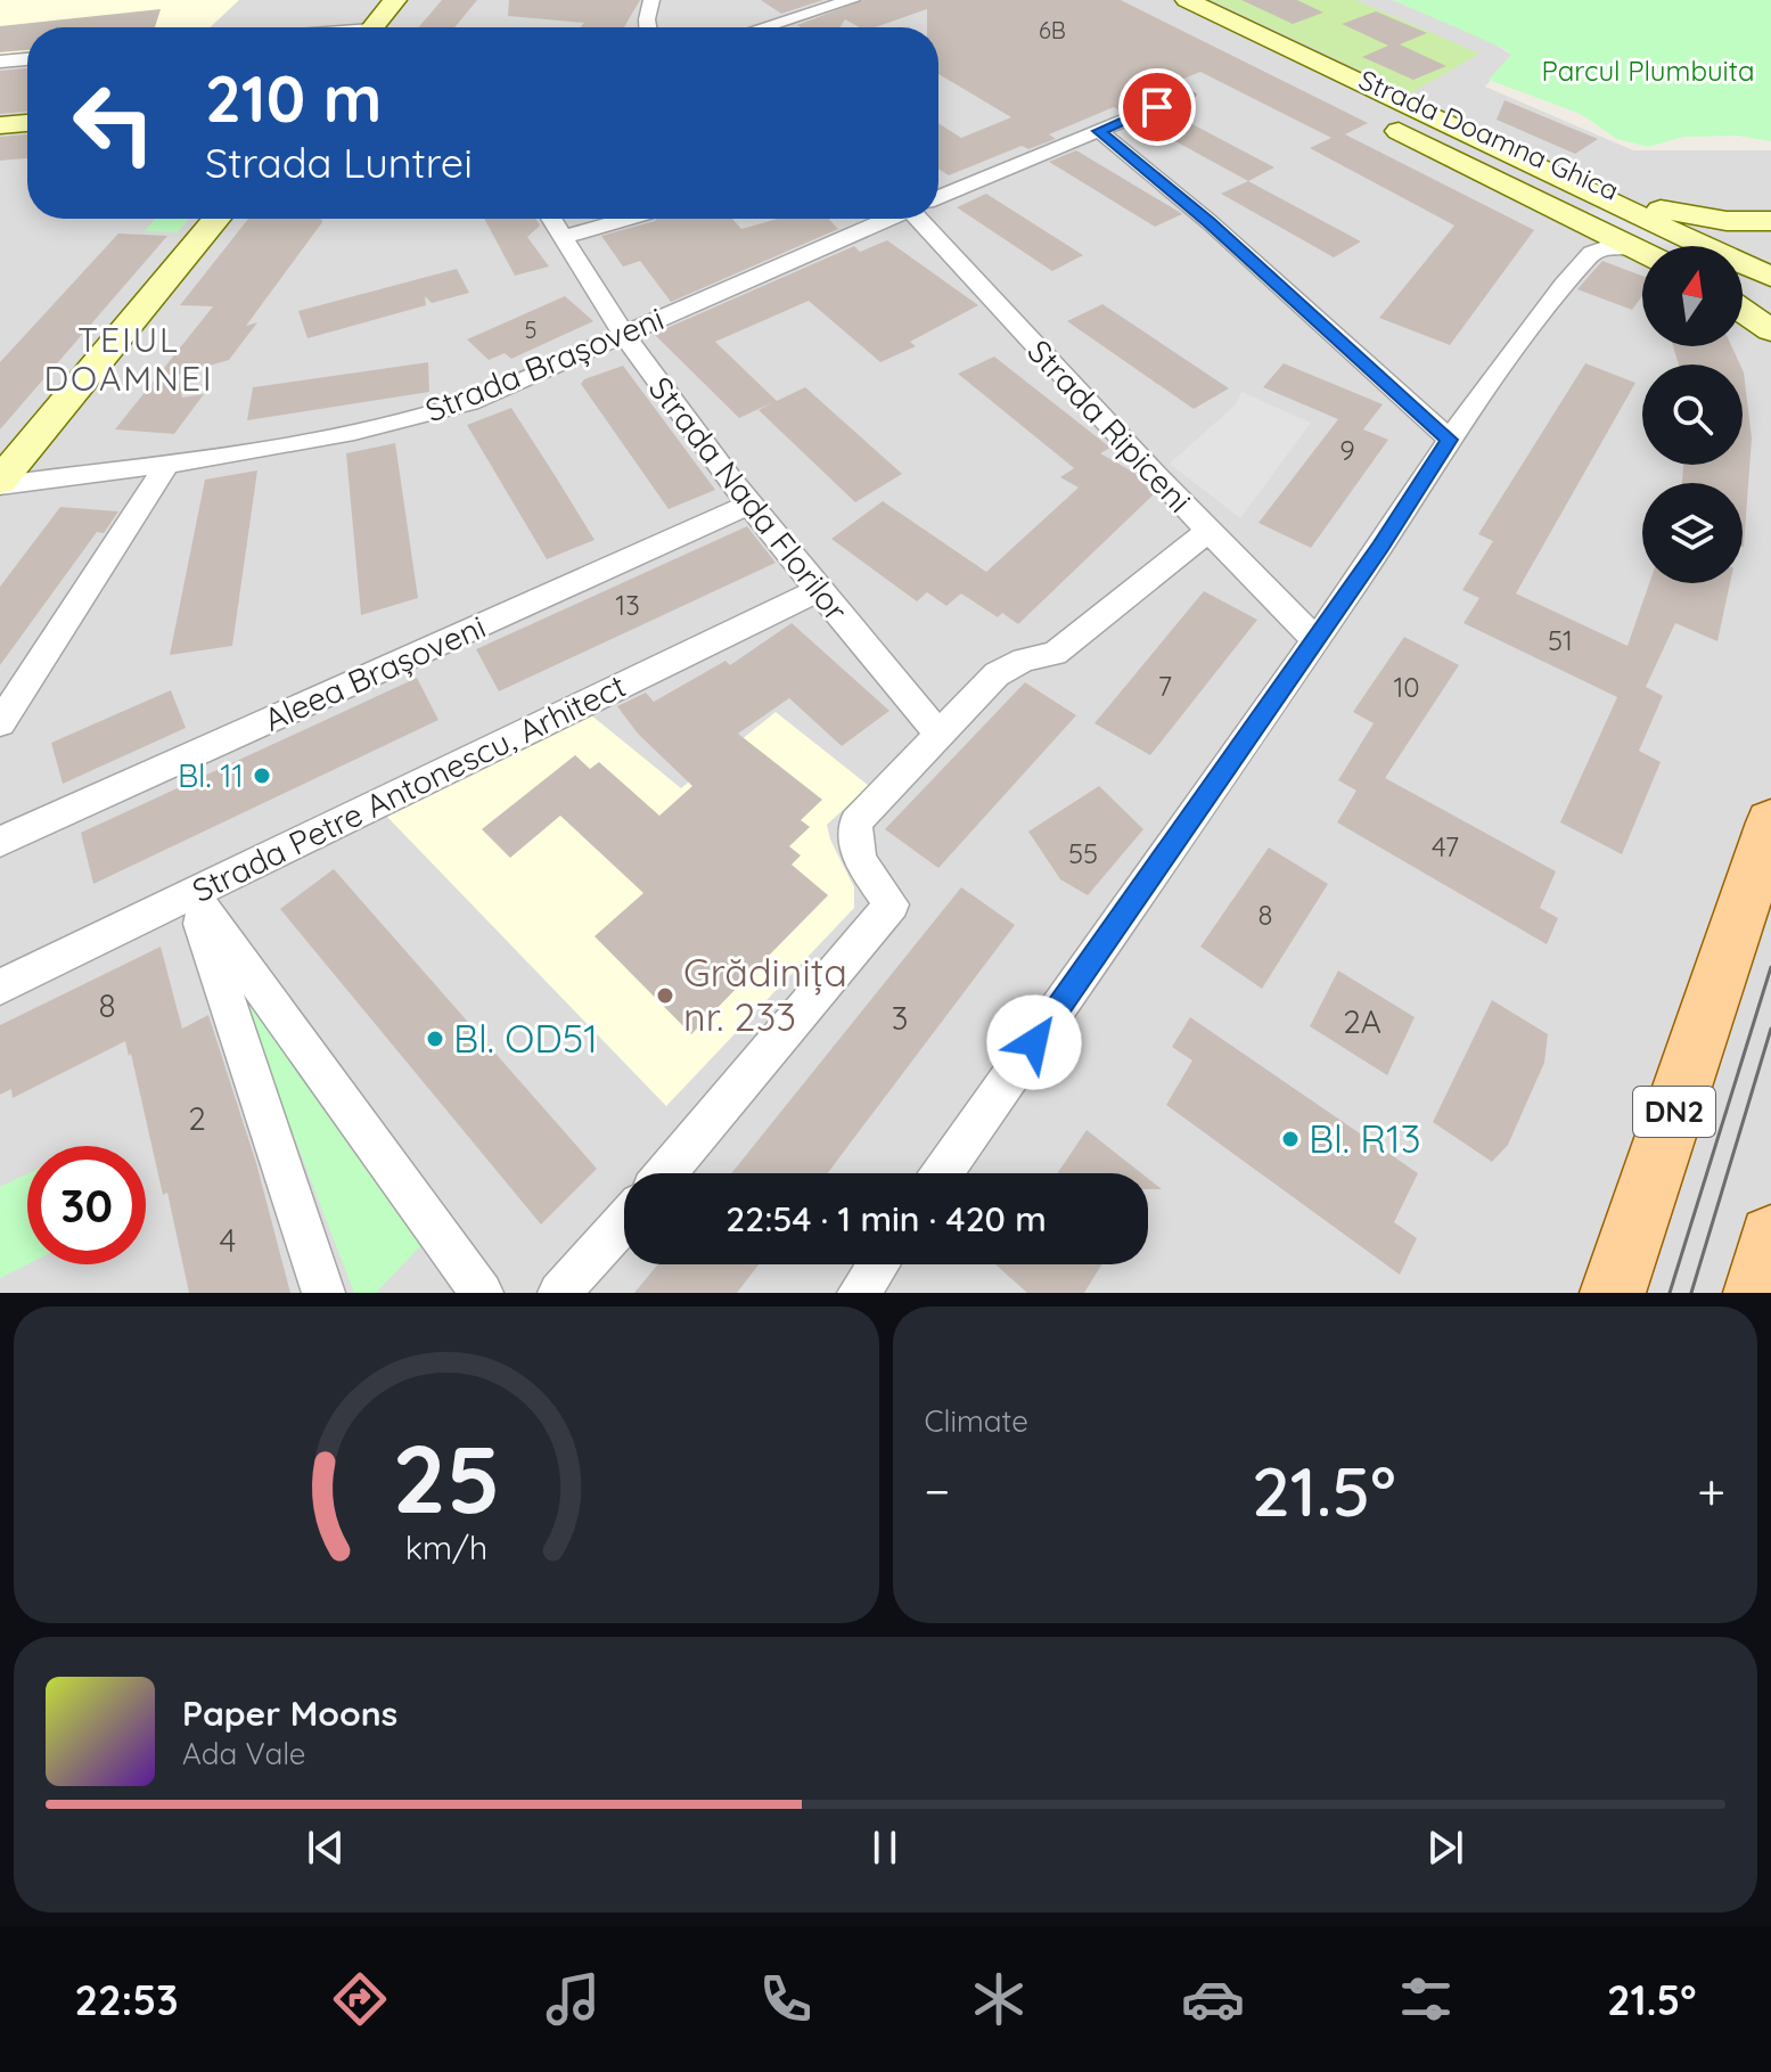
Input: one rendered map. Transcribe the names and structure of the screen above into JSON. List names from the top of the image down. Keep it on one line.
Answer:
{"streets":{"main road":["Strada Doamna Ghica","DN2"],"street":["Strada Brașoveni","Strada Ripiceni","Strada Nada Florilor","Aleea Brașoveni","Strada Petre Antonescu, Arhitect"]},"crossings":[["Strada Brașoveni","Strada Nada Florilor"],["Strada Nada Florilor","Aleea Brașoveni"],["Strada Nada Florilor","Strada Petre Antonescu, Arhitect"]],"districts":["TEIUL DOAMNEI"],"parks":["Parcul Plumbuita"],"places":["Bl. 11","Grădinița nr. 233","Bl. OD51","Bl. R13"],"house_numbers":["6B","5","9","13","51","7","10","47","55","8","8","3","2A","2","4"],"north":"top","page":{"turn":["210 m","Strada Luntrei"],"limit":"30","trip":"22:54 · 1 min · 420 m","tile":"Climate","heat":["−","21.5°","+"],"song":["Paper Moons","Ada Vale"],"tabs":["22:53","21.5°"],"gauge":["25","km/h"]}}
